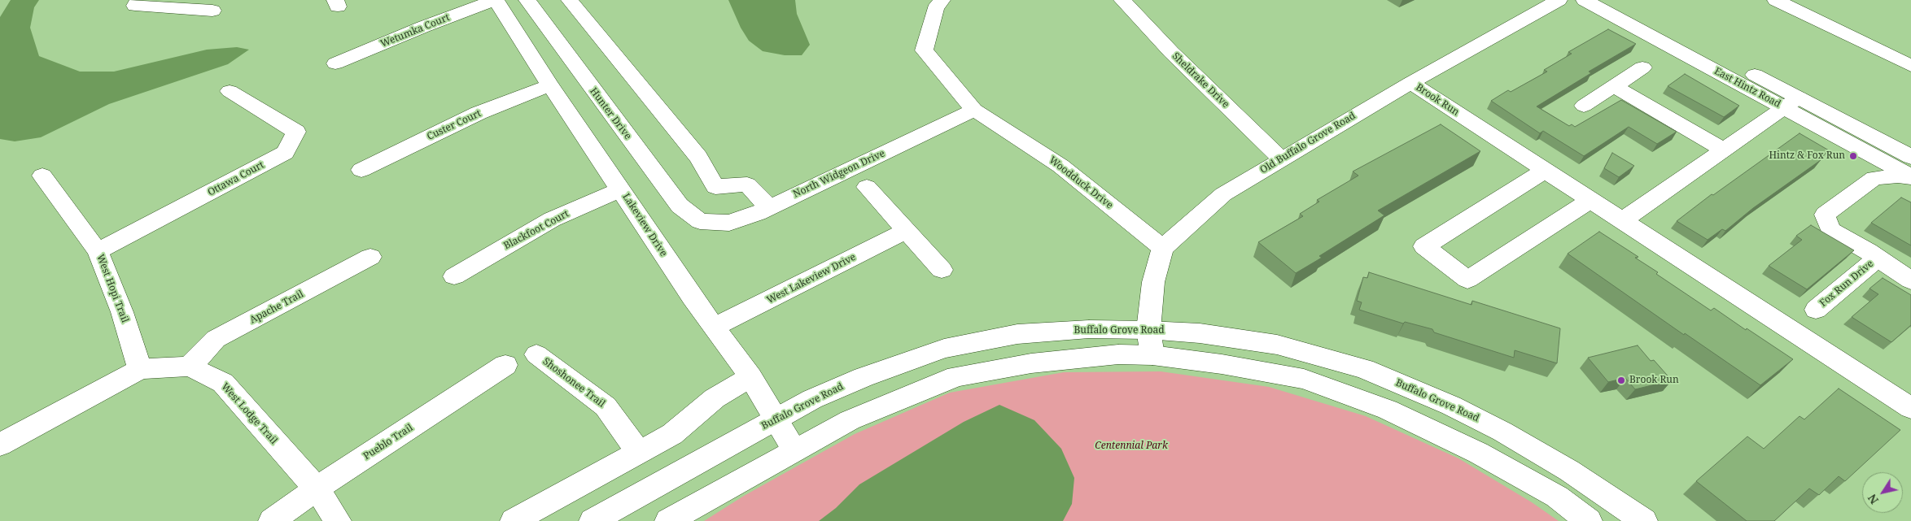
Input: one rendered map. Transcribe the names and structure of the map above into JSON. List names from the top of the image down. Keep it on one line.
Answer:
{"streets":{"street":["Wetumka Court","Sheldrake Drive","East Hintz Road","Brook Run","Hunter Drive","Custer Court","Old Buffalo Grove Road","North Widgeon Drive","Ottawa Court","Woodduck Drive","Lakeview Drive","Blackfoot Court","West Lakeview Drive","Fox Run Drive","West Hopi Trail","Apache Trail","Buffalo Grove Road","Shoshonee Trail","West Lodge Trail","Pueblo Trail"]},"crossings":[["Wetumka Court","Lakeview Drive"],["Sheldrake Drive","Old Buffalo Grove Road"],["Brook Run","Old Buffalo Grove Road"],["Hunter Drive","North Widgeon Drive"],["Custer Court","Lakeview Drive"],["Old Buffalo Grove Road","Woodduck Drive"],["North Widgeon Drive","Woodduck Drive"],["Ottawa Court","West Hopi Trail"],["Lakeview Drive","Blackfoot Court"],["Lakeview Drive","West Lakeview Drive"],["Lakeview Drive","Buffalo Grove Road"],["West Hopi Trail","West Lodge Trail"],["Apache Trail","West Lodge Trail"],["West Lodge Trail","Pueblo Trail"]],"parks":["Centennial Park"],"places":["Hintz & Fox Run","Brook Run"],"north":"bottom left"}
